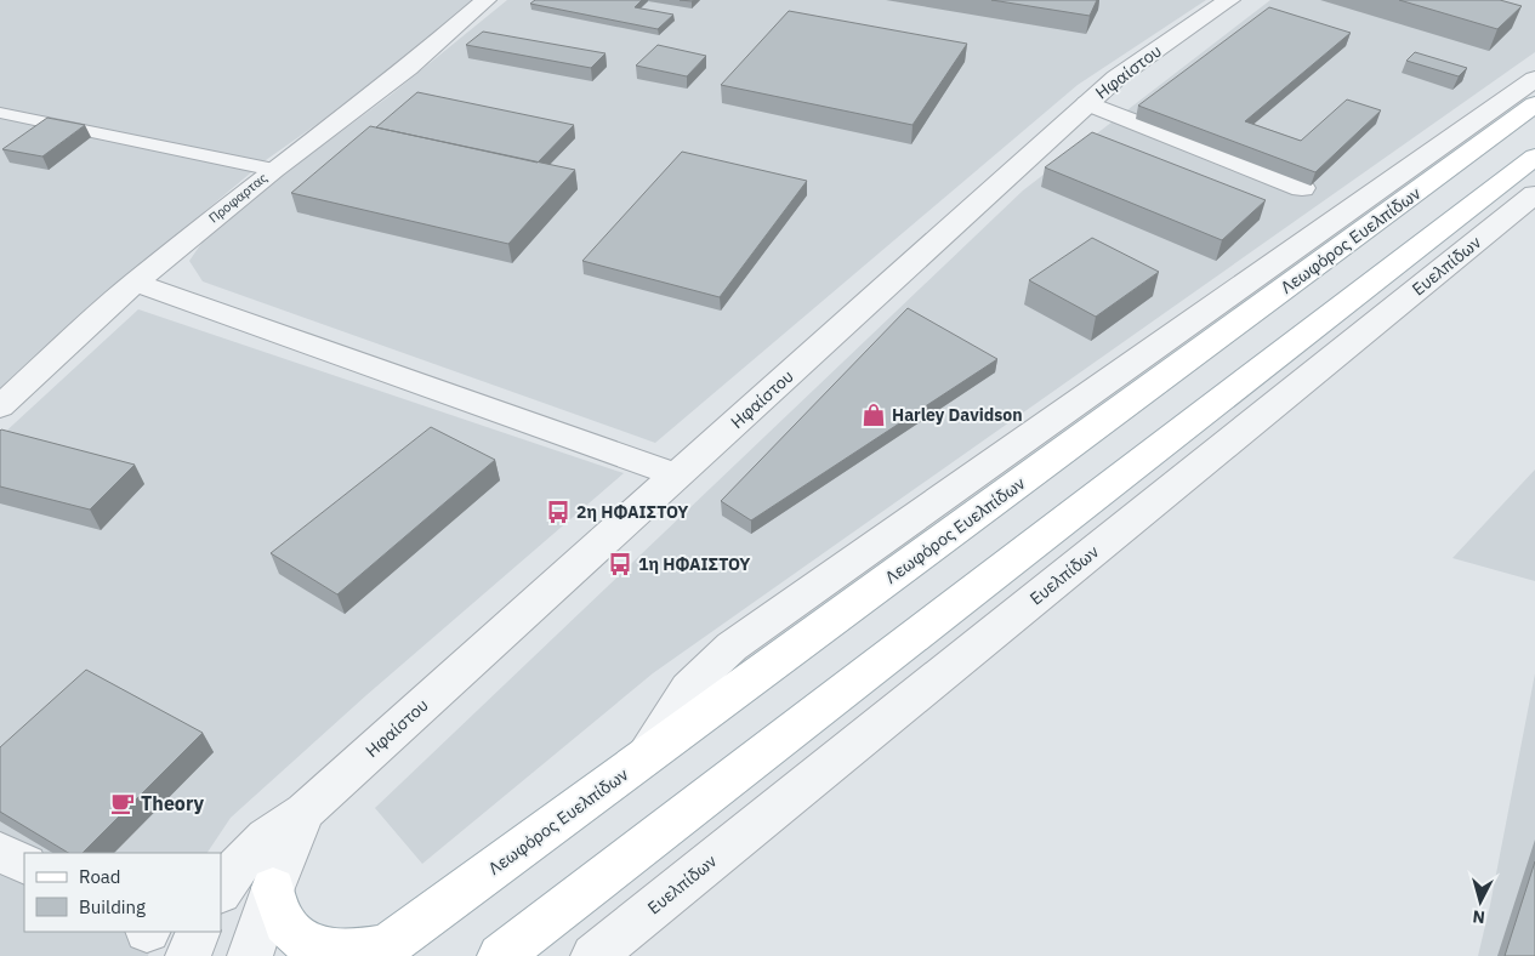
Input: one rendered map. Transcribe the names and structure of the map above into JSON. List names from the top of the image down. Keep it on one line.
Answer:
{"streets":{"main road":["Λεωφόρος Ευελπίδων"],"street":["Ηφαίστου","Προφαρτας","Ευελπίδων"]},"places":{"shop":["Harley Davidson"],"bus stop":["2η ΗΦΑΙΣΤΟΥ","1η ΗΦΑΙΣΤΟΥ"],"cafe":["Theory"]},"legend":["Road","Building"],"north":"bottom"}
